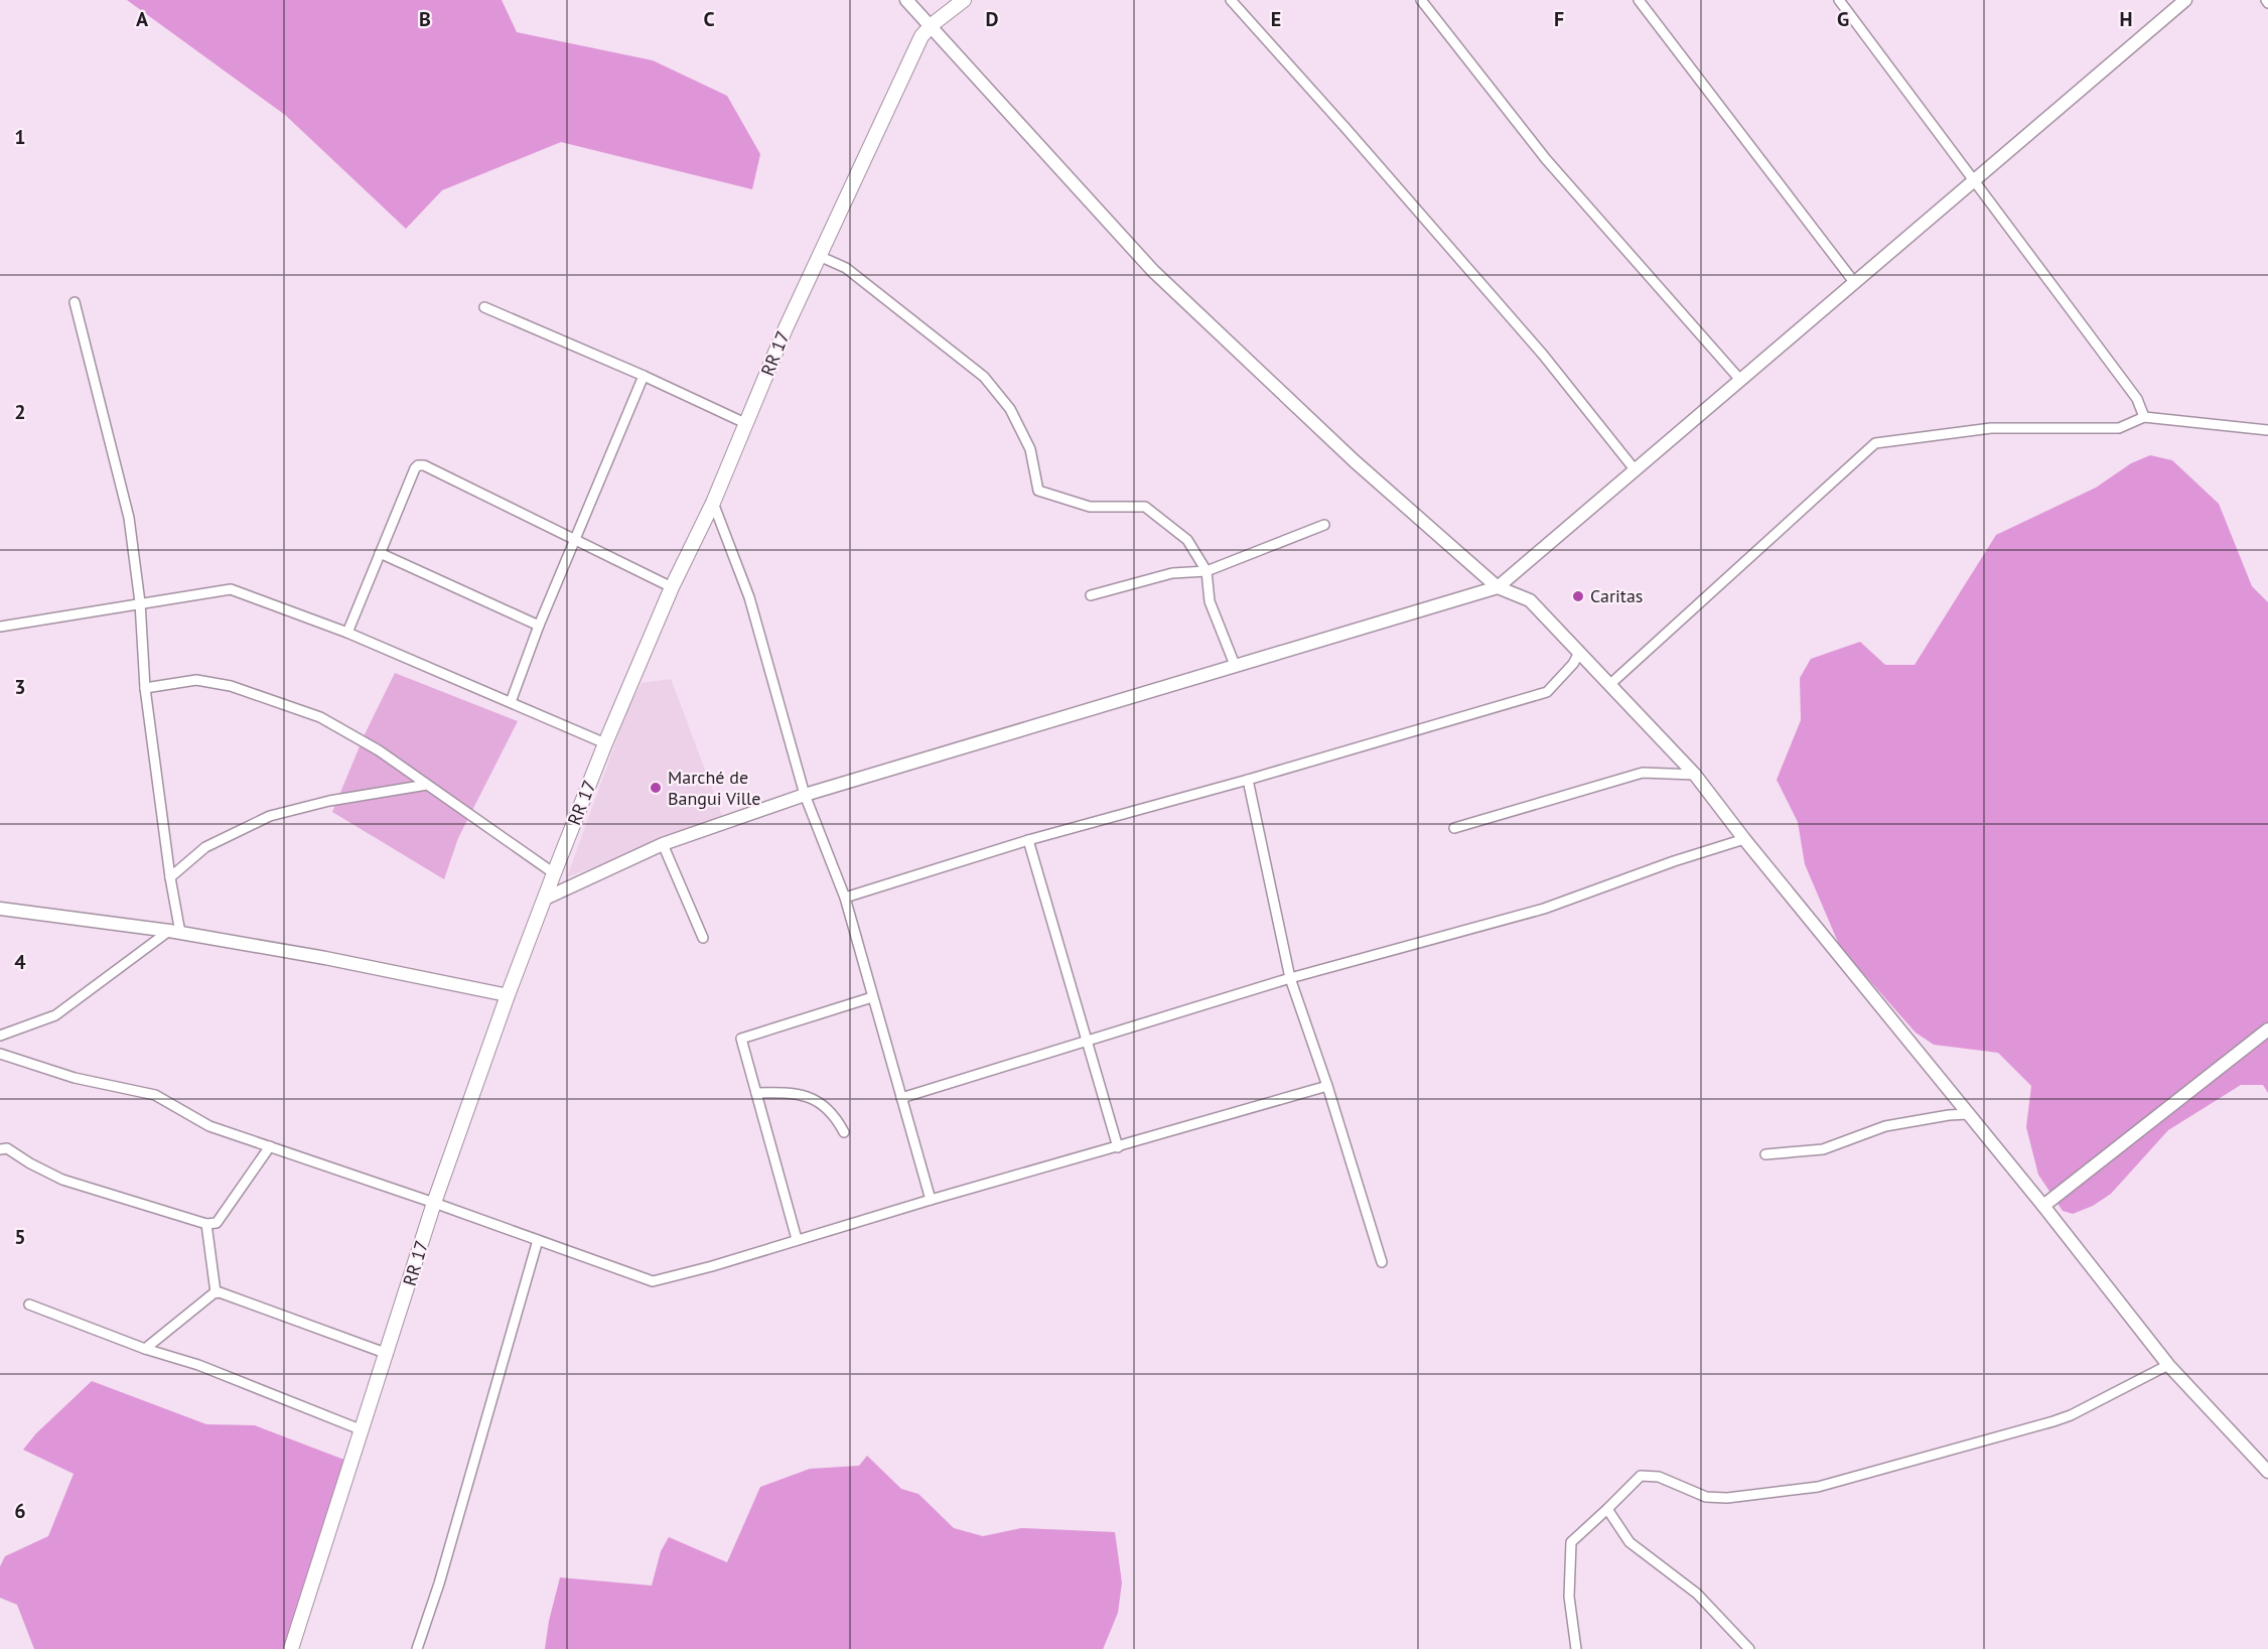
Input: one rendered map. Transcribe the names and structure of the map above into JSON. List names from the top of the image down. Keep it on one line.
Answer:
{"streets":{"main road":["RR 17"]},"places":["Caritas","Marché de Bangui Ville"],"grid":{"columns":["A","B","C","D","E","F","G","H"],"rows":["1","2","3","4","5","6"]}}
